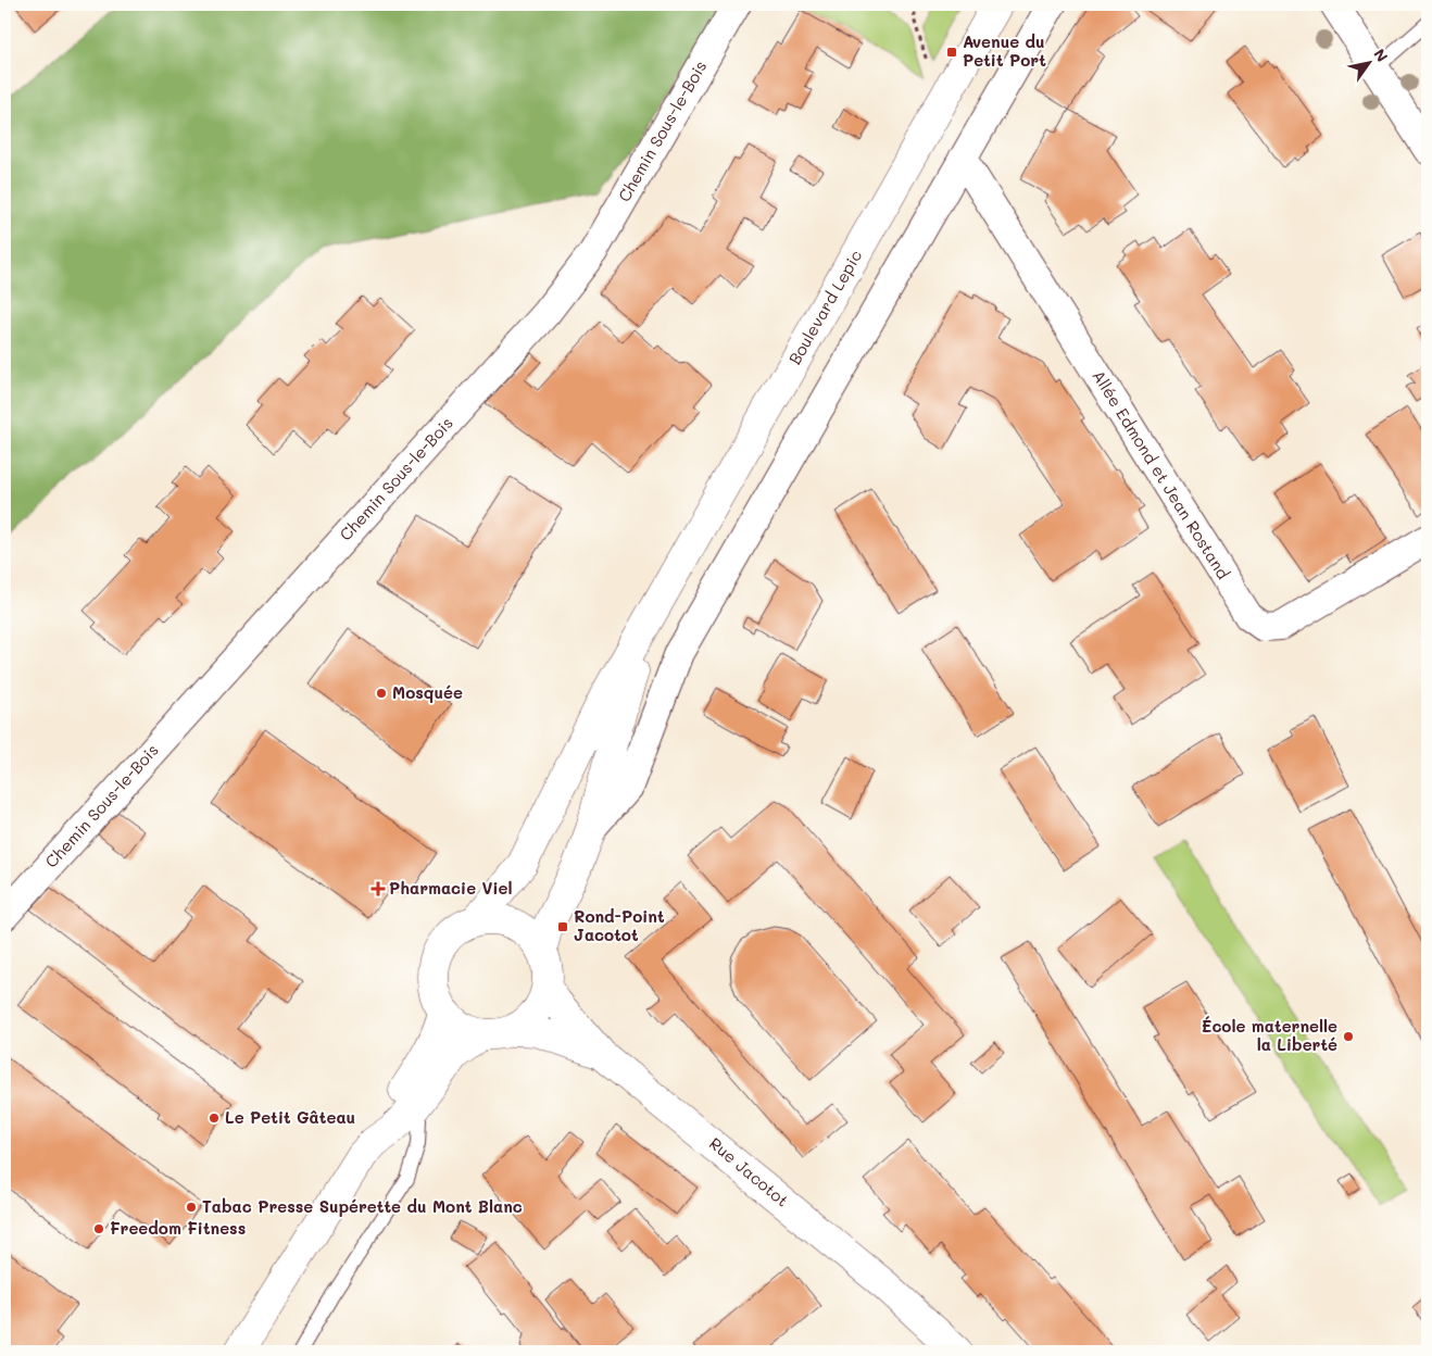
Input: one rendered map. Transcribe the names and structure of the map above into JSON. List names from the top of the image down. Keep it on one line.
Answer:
{"streets":{"main road":["Boulevard Lepic","Rue Jacotot"],"street":["Chemin Sous-le-Bois","Allée Edmond et Jean Rostand"]},"places":{"transit":["Avenue du Petit Port","Rond-Point Jacotot"],"other":["Mosquée","École maternelle la Liberté","Le Petit Gâteau","Tabac Presse Supérette du Mont Blanc","Freedom Fitness"],"health":["Pharmacie Viel"]},"north":"top right"}
